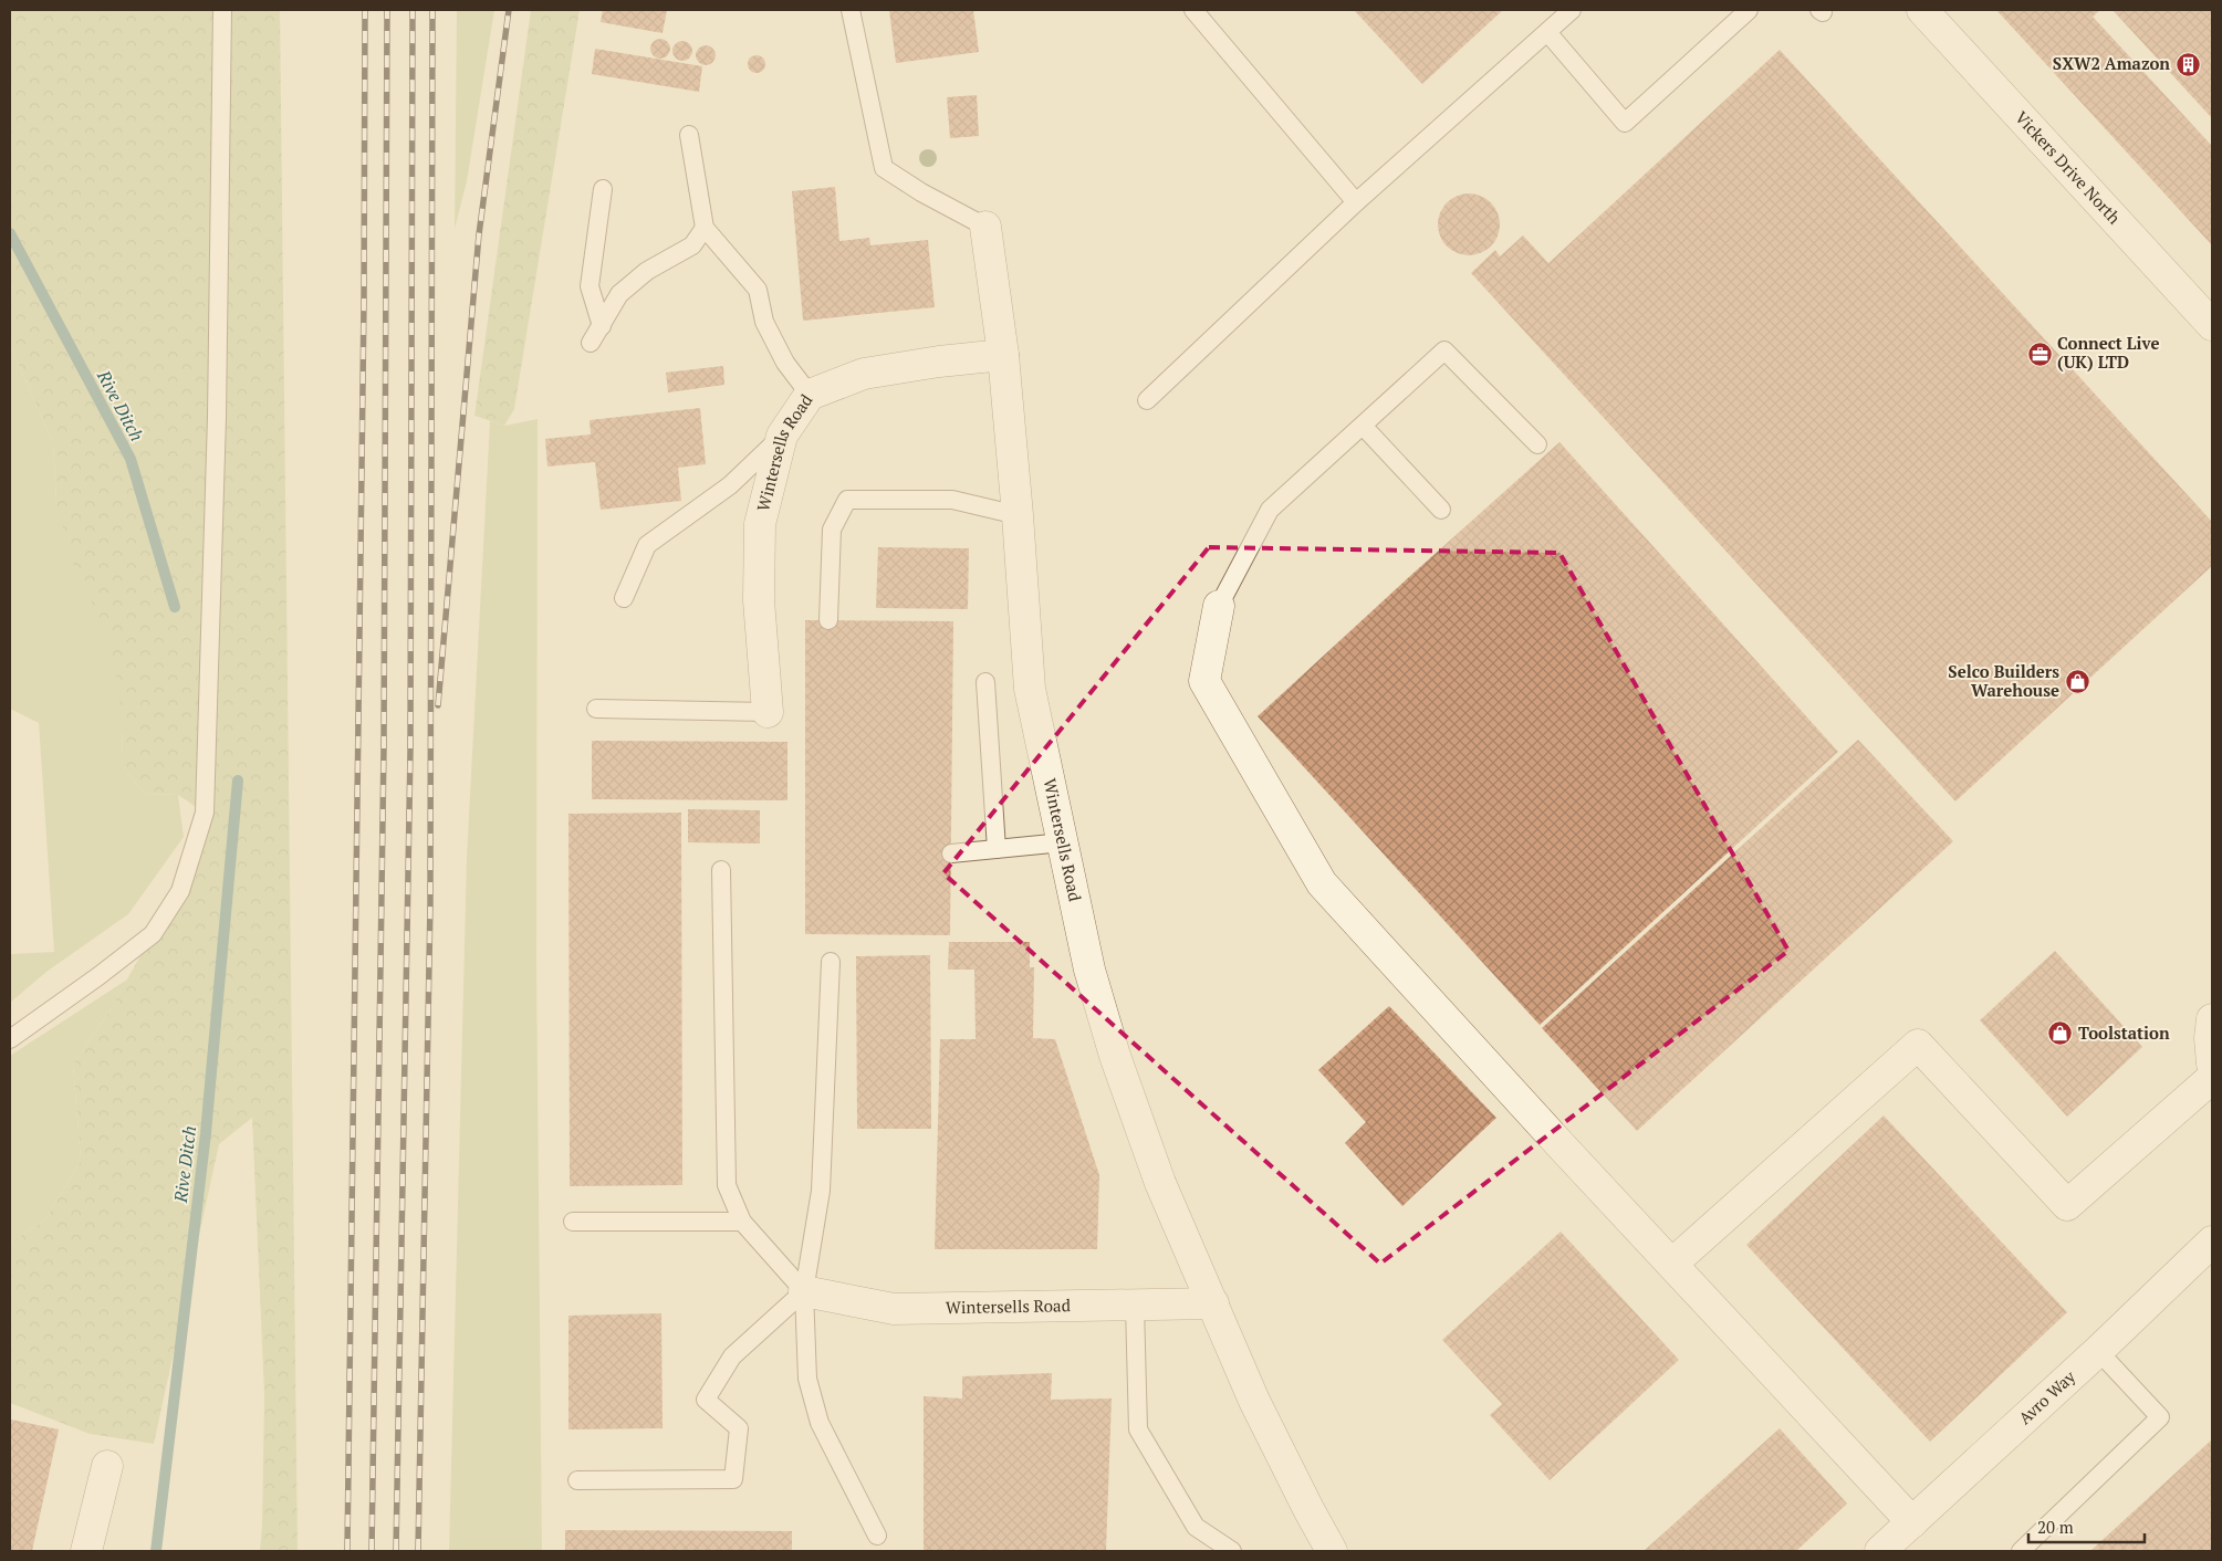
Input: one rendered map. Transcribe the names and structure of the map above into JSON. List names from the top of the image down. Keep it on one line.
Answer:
{"streets":{"street":["Vickers Drive North","Wintersells Road","Avro Way"]},"water":["Rive Ditch"],"places":{"building":["SXW2 Amazon"],"office":["Connect Live (UK) LTD"],"shop":["Selco Builders Warehouse","Toolstation"]},"scale_bar":"20 m"}
